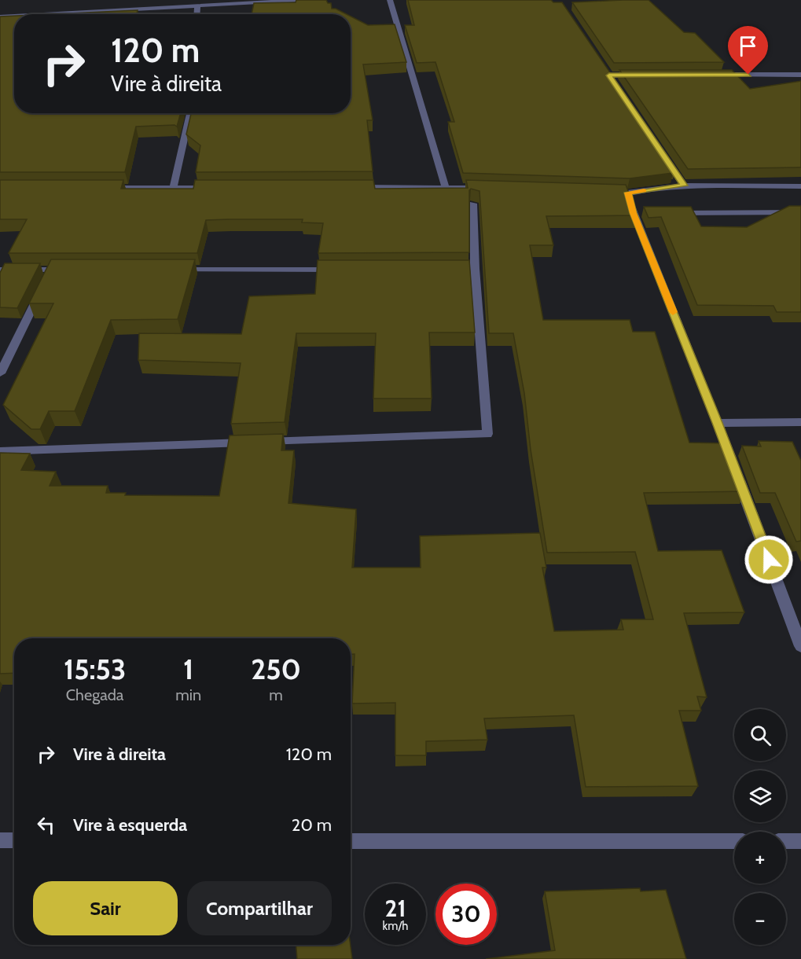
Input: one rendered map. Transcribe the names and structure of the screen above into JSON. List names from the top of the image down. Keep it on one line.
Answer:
{"page":{"turn":["120 m","Vire à direita"],"eta":["15:53","Chegada","1","min","250","m"],"map_buttons":["+","−"],"list":[{"name":"Vire à direita","value":"120 m"},{"name":"Vire à esquerda","value":"20 m"}],"buttons":["Sair","Compartilhar"],"speed":"21 km/h","limit":"30"}}
